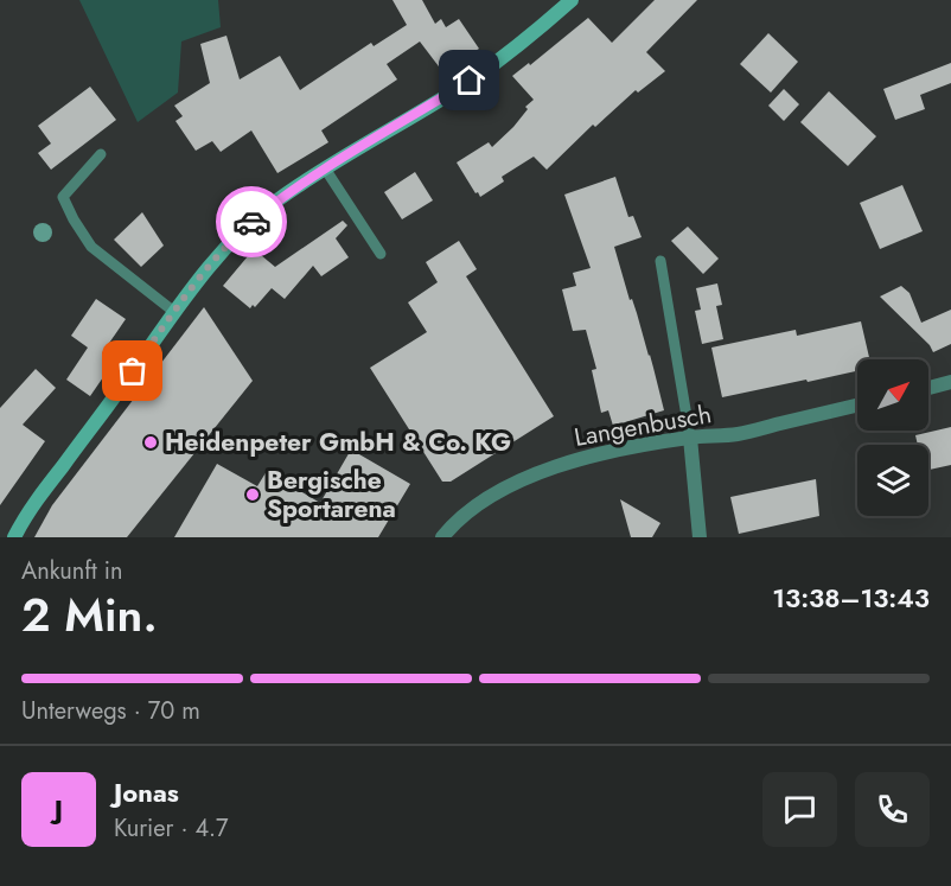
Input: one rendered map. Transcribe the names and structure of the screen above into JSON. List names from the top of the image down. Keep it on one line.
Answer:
{"streets":{"street":["Langenbusch"]},"places":["Heidenpeter GmbH & Co. KG","Bergische Sportarena"],"north":"top right","page":{"heading":["2 Min.","Ankunft in","13:38–13:43"],"panel":["Jonas","Kurier · 4.7"],"bar":"Unterwegs · 70 m","round":"J"}}
